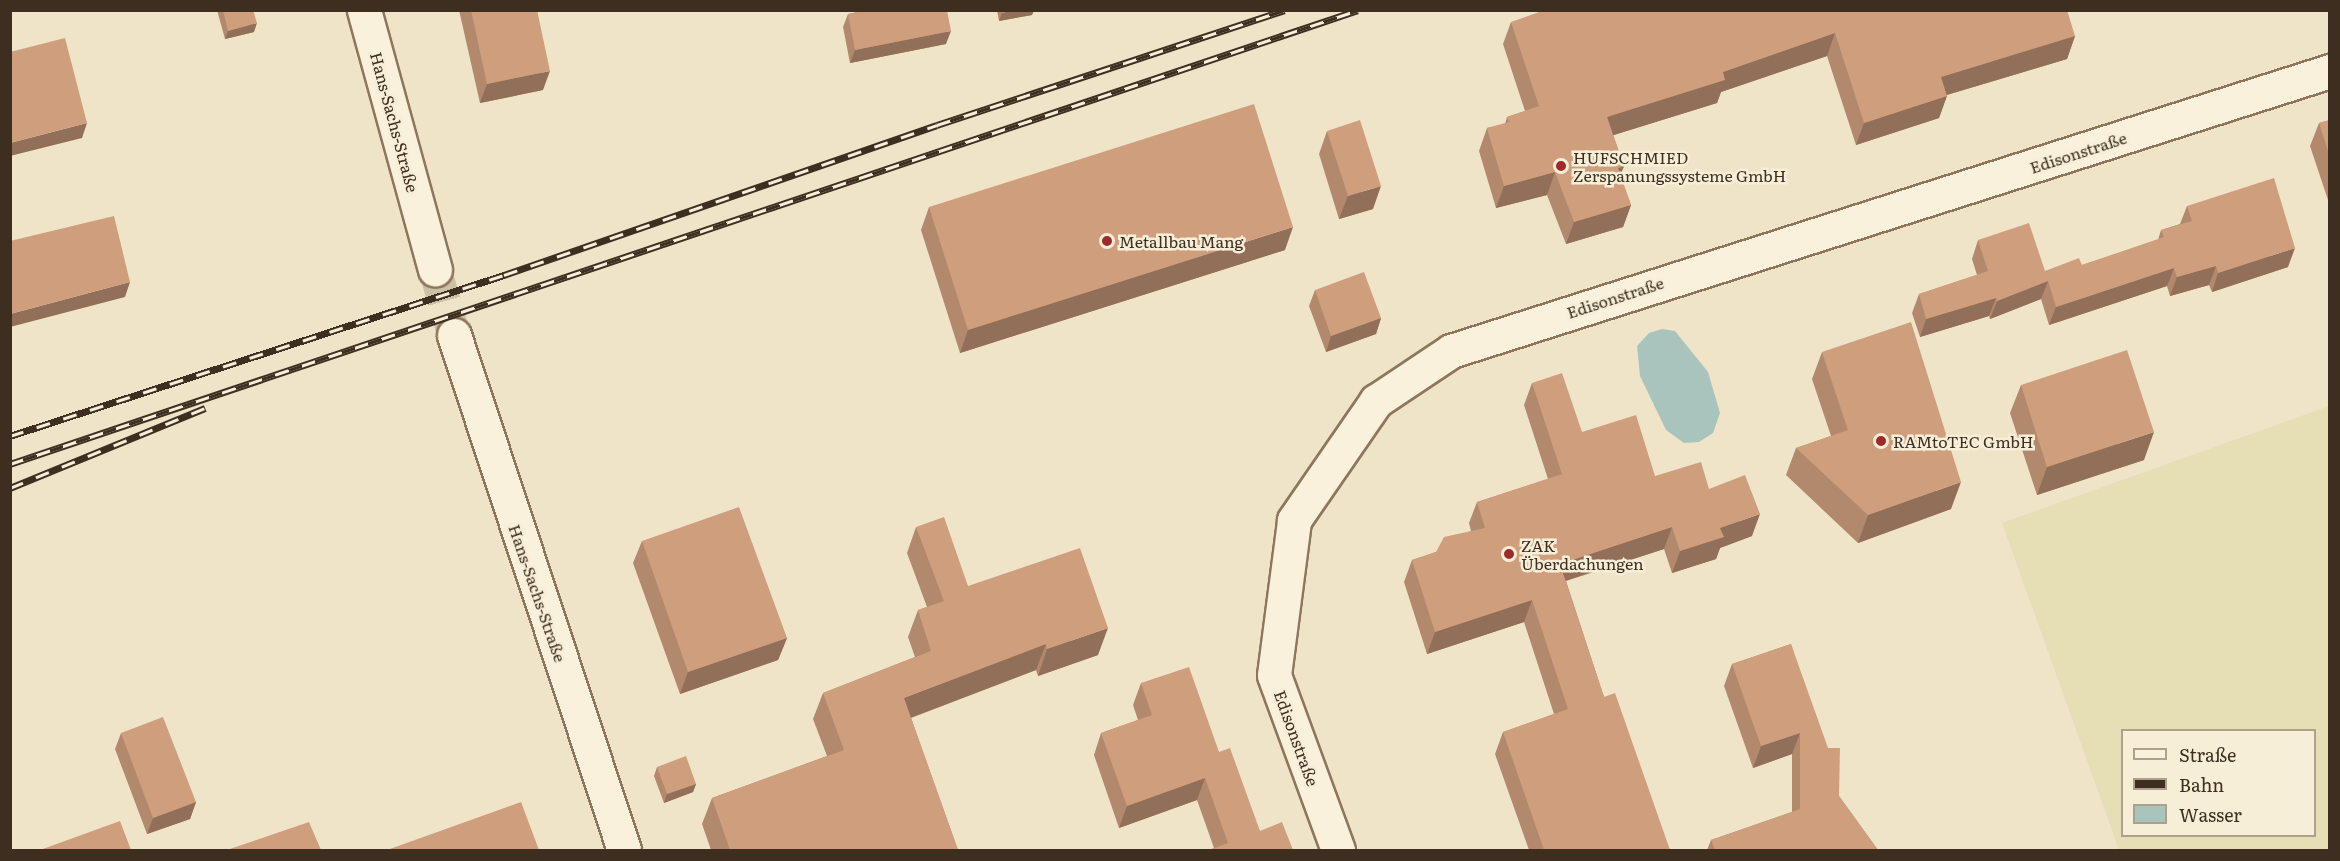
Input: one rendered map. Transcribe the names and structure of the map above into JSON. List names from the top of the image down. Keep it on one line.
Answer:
{"streets":{"street":["Hans-Sachs-Straße","Edisonstraße"]},"places":["HUFSCHMIED Zerspanungssysteme GmbH","Metallbau Mang","RAMtoTEC GmbH","ZAK Überdachungen"],"legend":["Straße","Bahn","Wasser"]}
